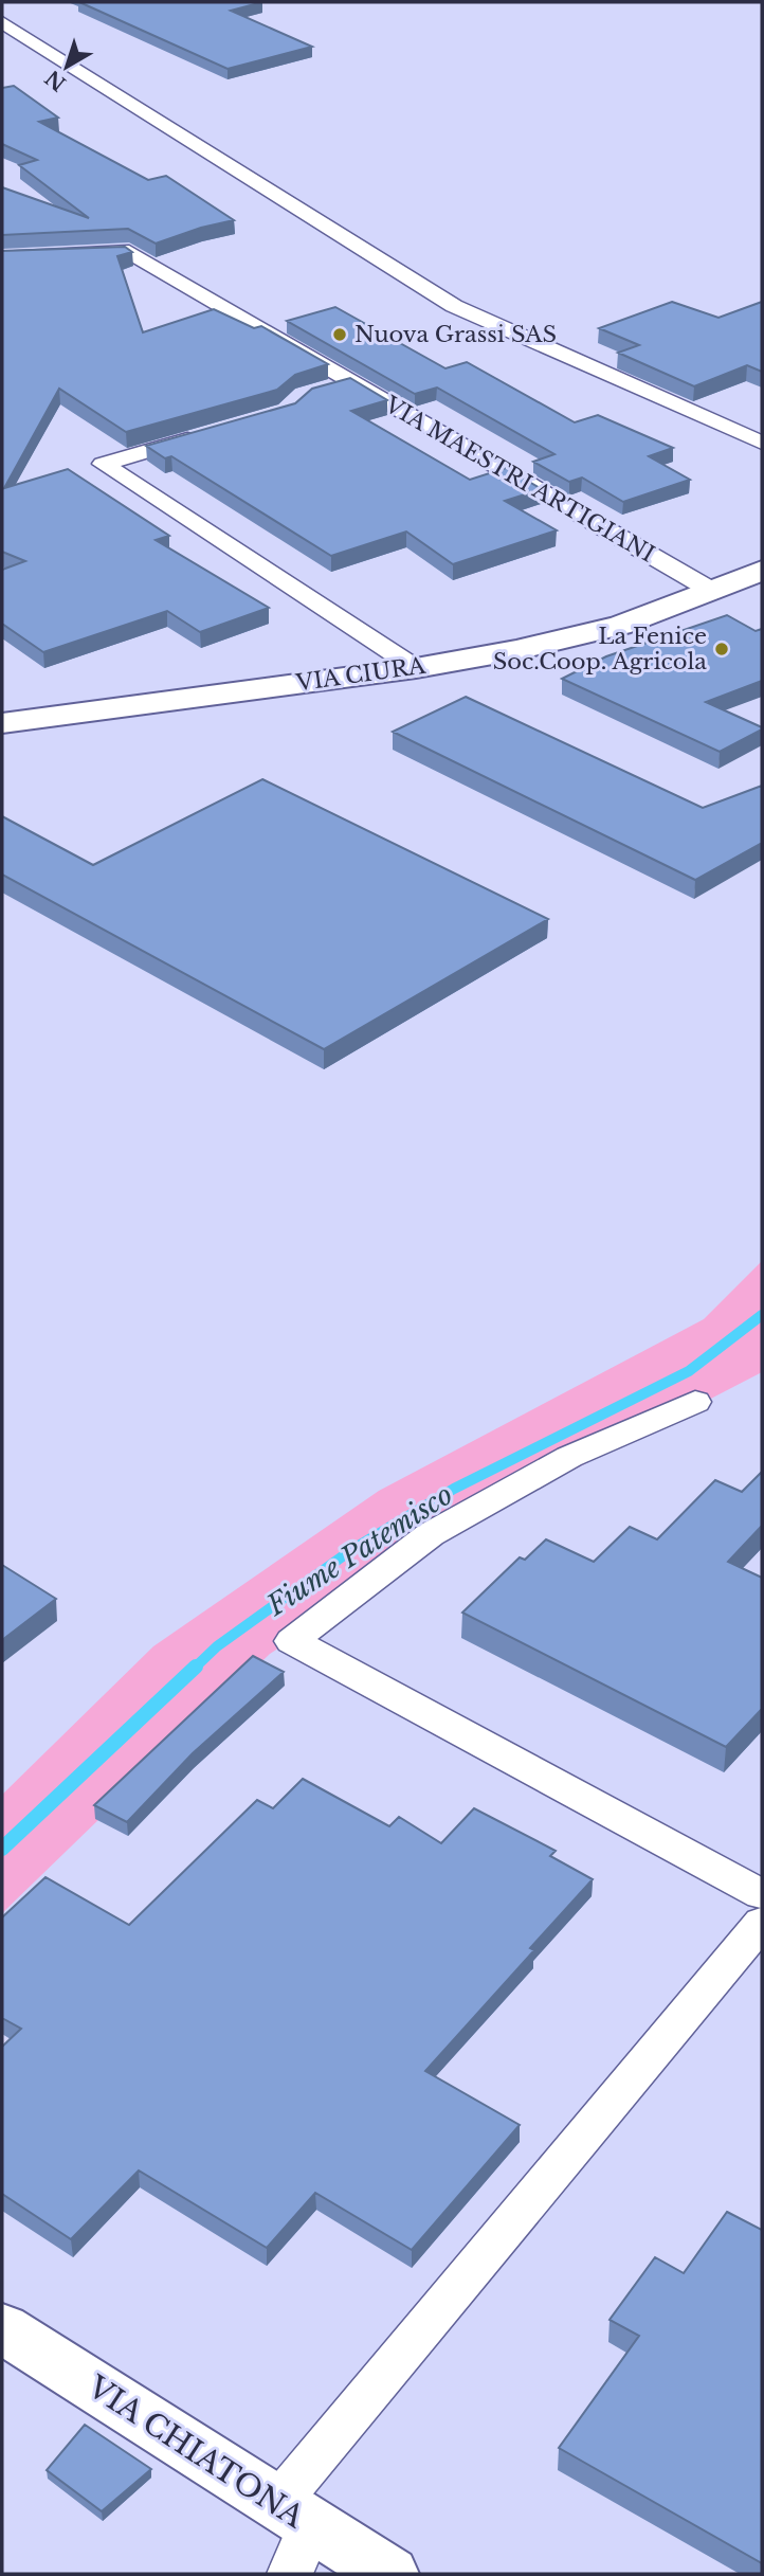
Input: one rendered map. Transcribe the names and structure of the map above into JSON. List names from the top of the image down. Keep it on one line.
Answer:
{"streets":{"main road":["VIA CIURA","VIA CHIATONA"],"street":["VIA MAESTRI ARTIGIANI"]},"crossings":[["VIA MAESTRI ARTIGIANI","VIA CIURA"]],"water":["Fiume Patemisco"],"places":["Nuova Grassi SAS","La Fenice Soc.Coop. Agricola"],"north":"bottom left"}
